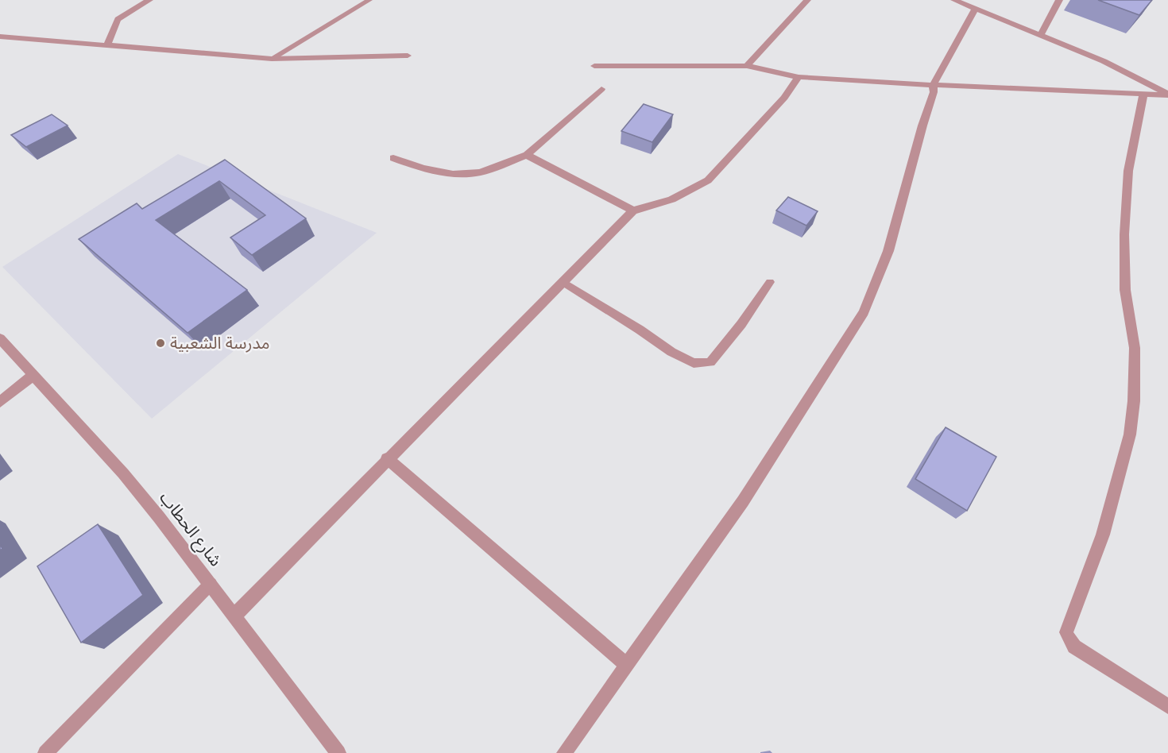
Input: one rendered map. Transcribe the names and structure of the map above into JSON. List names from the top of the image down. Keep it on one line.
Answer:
{"streets":{"street":["شارع الحطاب"]},"places":["مدرسة الشعبية"]}
